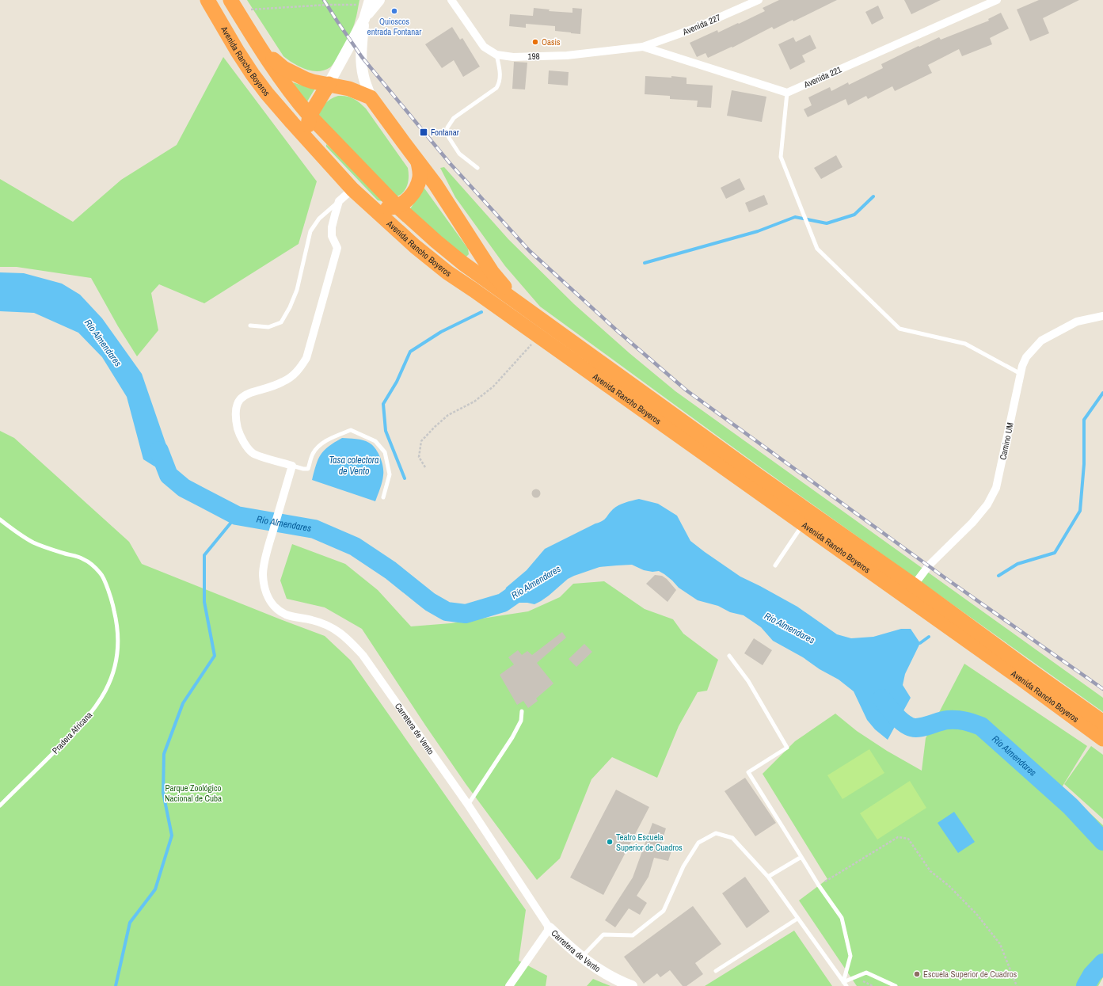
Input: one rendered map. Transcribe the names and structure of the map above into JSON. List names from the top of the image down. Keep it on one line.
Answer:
{"streets":{"highway":["Avenida Rancho Boyeros"],"main road":["Carretera de Vento"],"street":["Avenida 227","198","Avenida 221","Camino UM"],"lane":["Pradera Africana"]},"crossings":[["Avenida 227","198"],["Avenida Rancho Boyeros","Camino UM"]],"water":["Río Almendares","Tasa colectora de Vento"],"parks":["Parque Zoológico Nacional de Cuba"],"places":{"other":["Quioscos entrada Fontanar","Oasis","Teatro Escuela Superior de Cuadros","Escuela Superior de Cuadros"],"transit":["Fontanar"]}}
